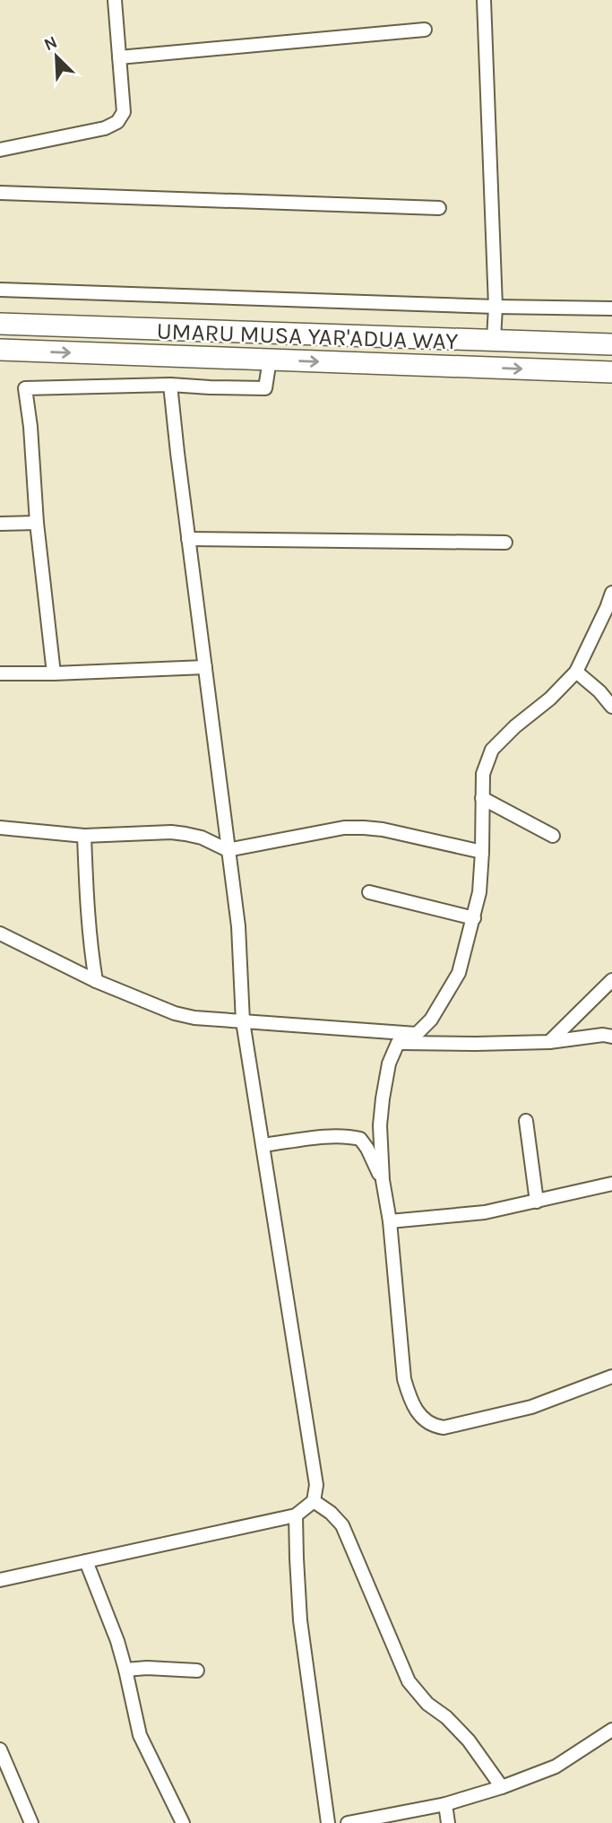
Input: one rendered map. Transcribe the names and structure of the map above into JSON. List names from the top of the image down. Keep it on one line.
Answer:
{"streets":{"main road":["UMARU MUSA YAR'ADUA WAY"]},"north":"top left"}
